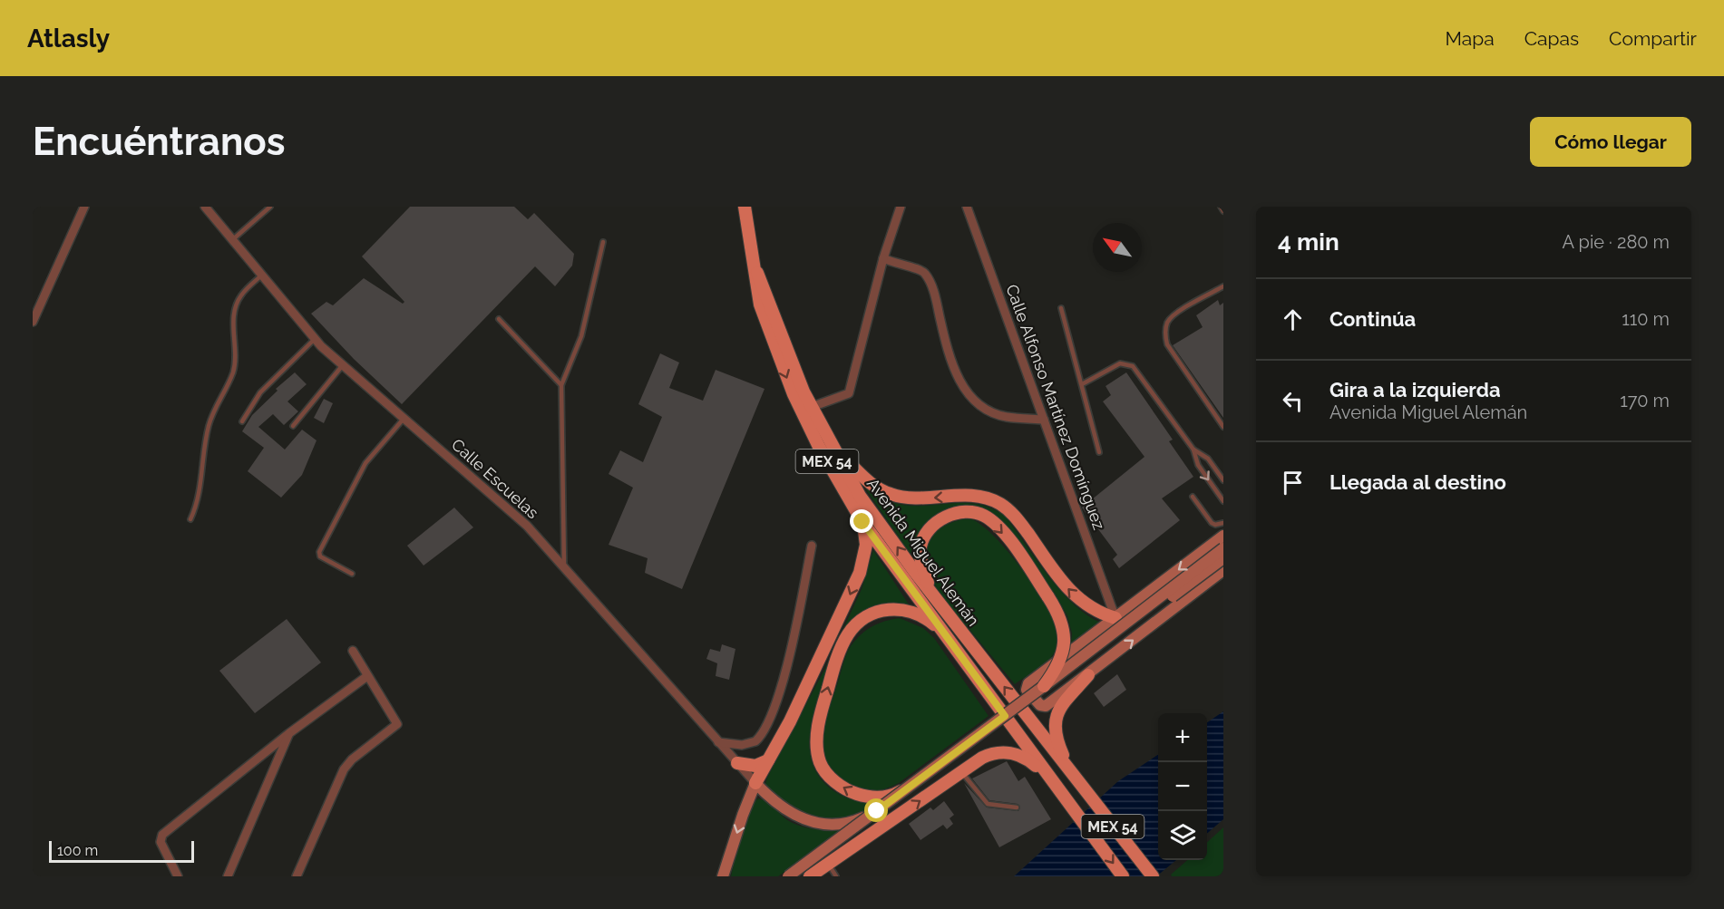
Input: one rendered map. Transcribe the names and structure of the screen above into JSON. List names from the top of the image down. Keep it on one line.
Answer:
{"streets":{"main road":["MEX 54","Avenida Miguel Alemán"],"street":["Calle Alfonso Martínez Domínguez","Calle Escuelas"]},"scale_bar":"100 m","north":"top left","page":{"header":"Atlasly","nav":["Mapa","Capas","Compartir"],"buttons":"Cómo llegar","title":"Encuéntranos","heading":["4 min","A pie · 280 m"],"list":[["Continúa","110 m"],["Gira a la izquierda","Avenida Miguel Alemán","170 m"],"Llegada al destino"],"map_buttons":["+","−"],"scale":"100 m"}}
